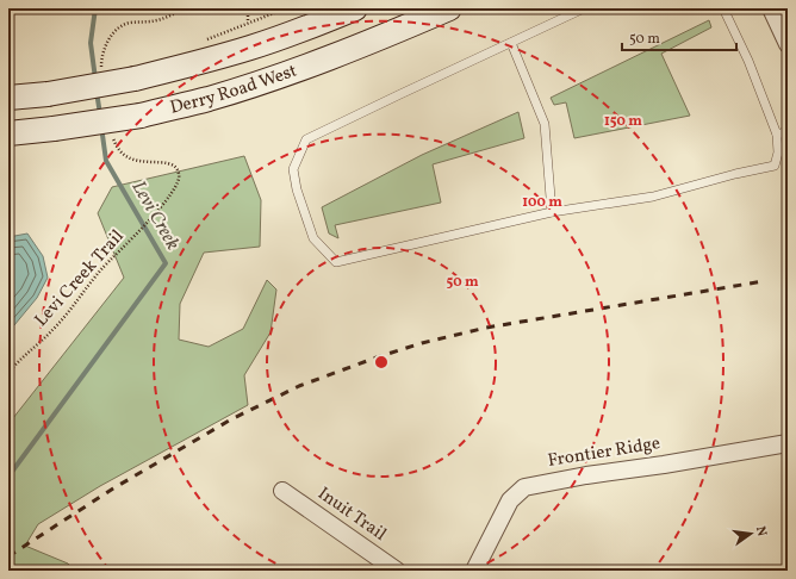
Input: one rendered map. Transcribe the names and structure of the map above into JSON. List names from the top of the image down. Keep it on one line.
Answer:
{"streets":{"main road":["Derry Road West"],"street":["Frontier Ridge","Inuit Trail"],"path":["Levi Creek Trail"]},"water":["Levi Creek"],"scale_bar":"50 m","north":"right","rings":["150 m","100 m","50 m"]}
